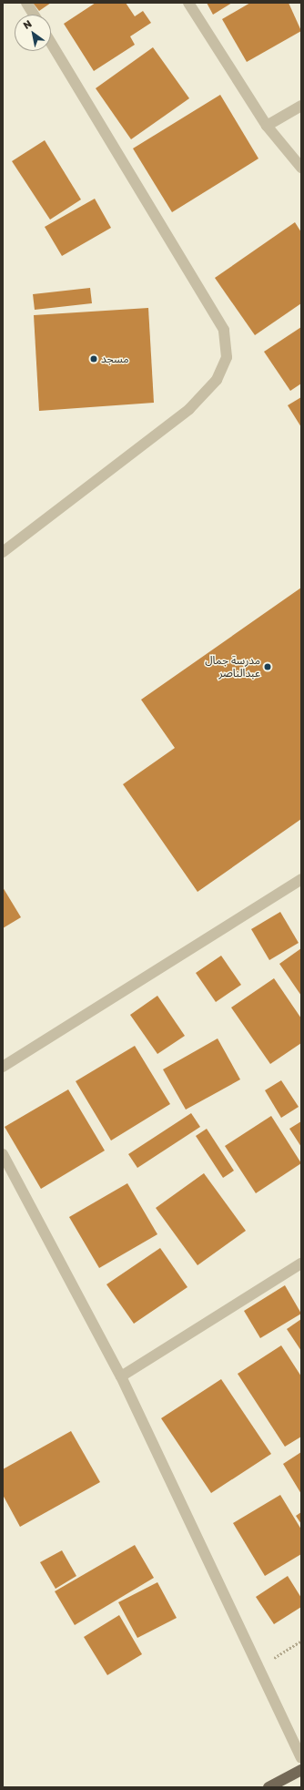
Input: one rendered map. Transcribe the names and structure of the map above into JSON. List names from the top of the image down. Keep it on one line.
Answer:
{"places":["مسجد","مدرسة جمال عبدالناصر"],"north":"top left"}
